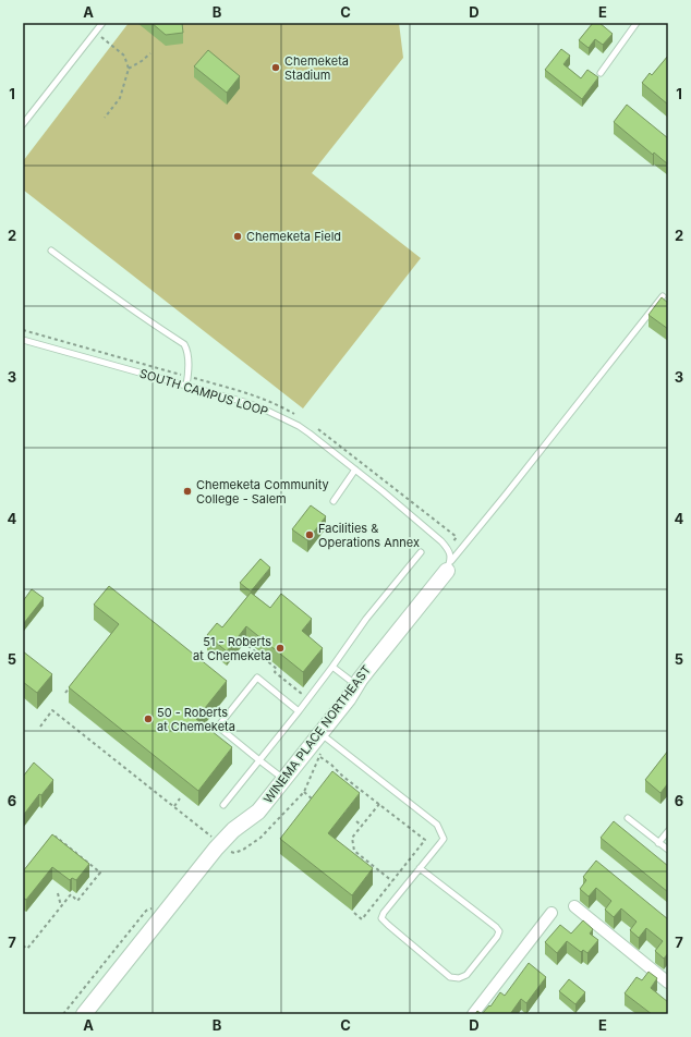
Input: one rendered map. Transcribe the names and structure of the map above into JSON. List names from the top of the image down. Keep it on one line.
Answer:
{"streets":{"street":["WINEMA PLACE NORTHEAST"],"lane":["SOUTH CAMPUS LOOP"]},"places":["Chemeketa Stadium","Chemeketa Field","Chemeketa Community College - Salem","Facilities & Operations Annex","51 - Roberts at Chemeketa","50 - Roberts at Chemeketa"],"grid":{"columns":["A","B","C","D","E"],"rows":["1","2","3","4","5","6","7"]}}
